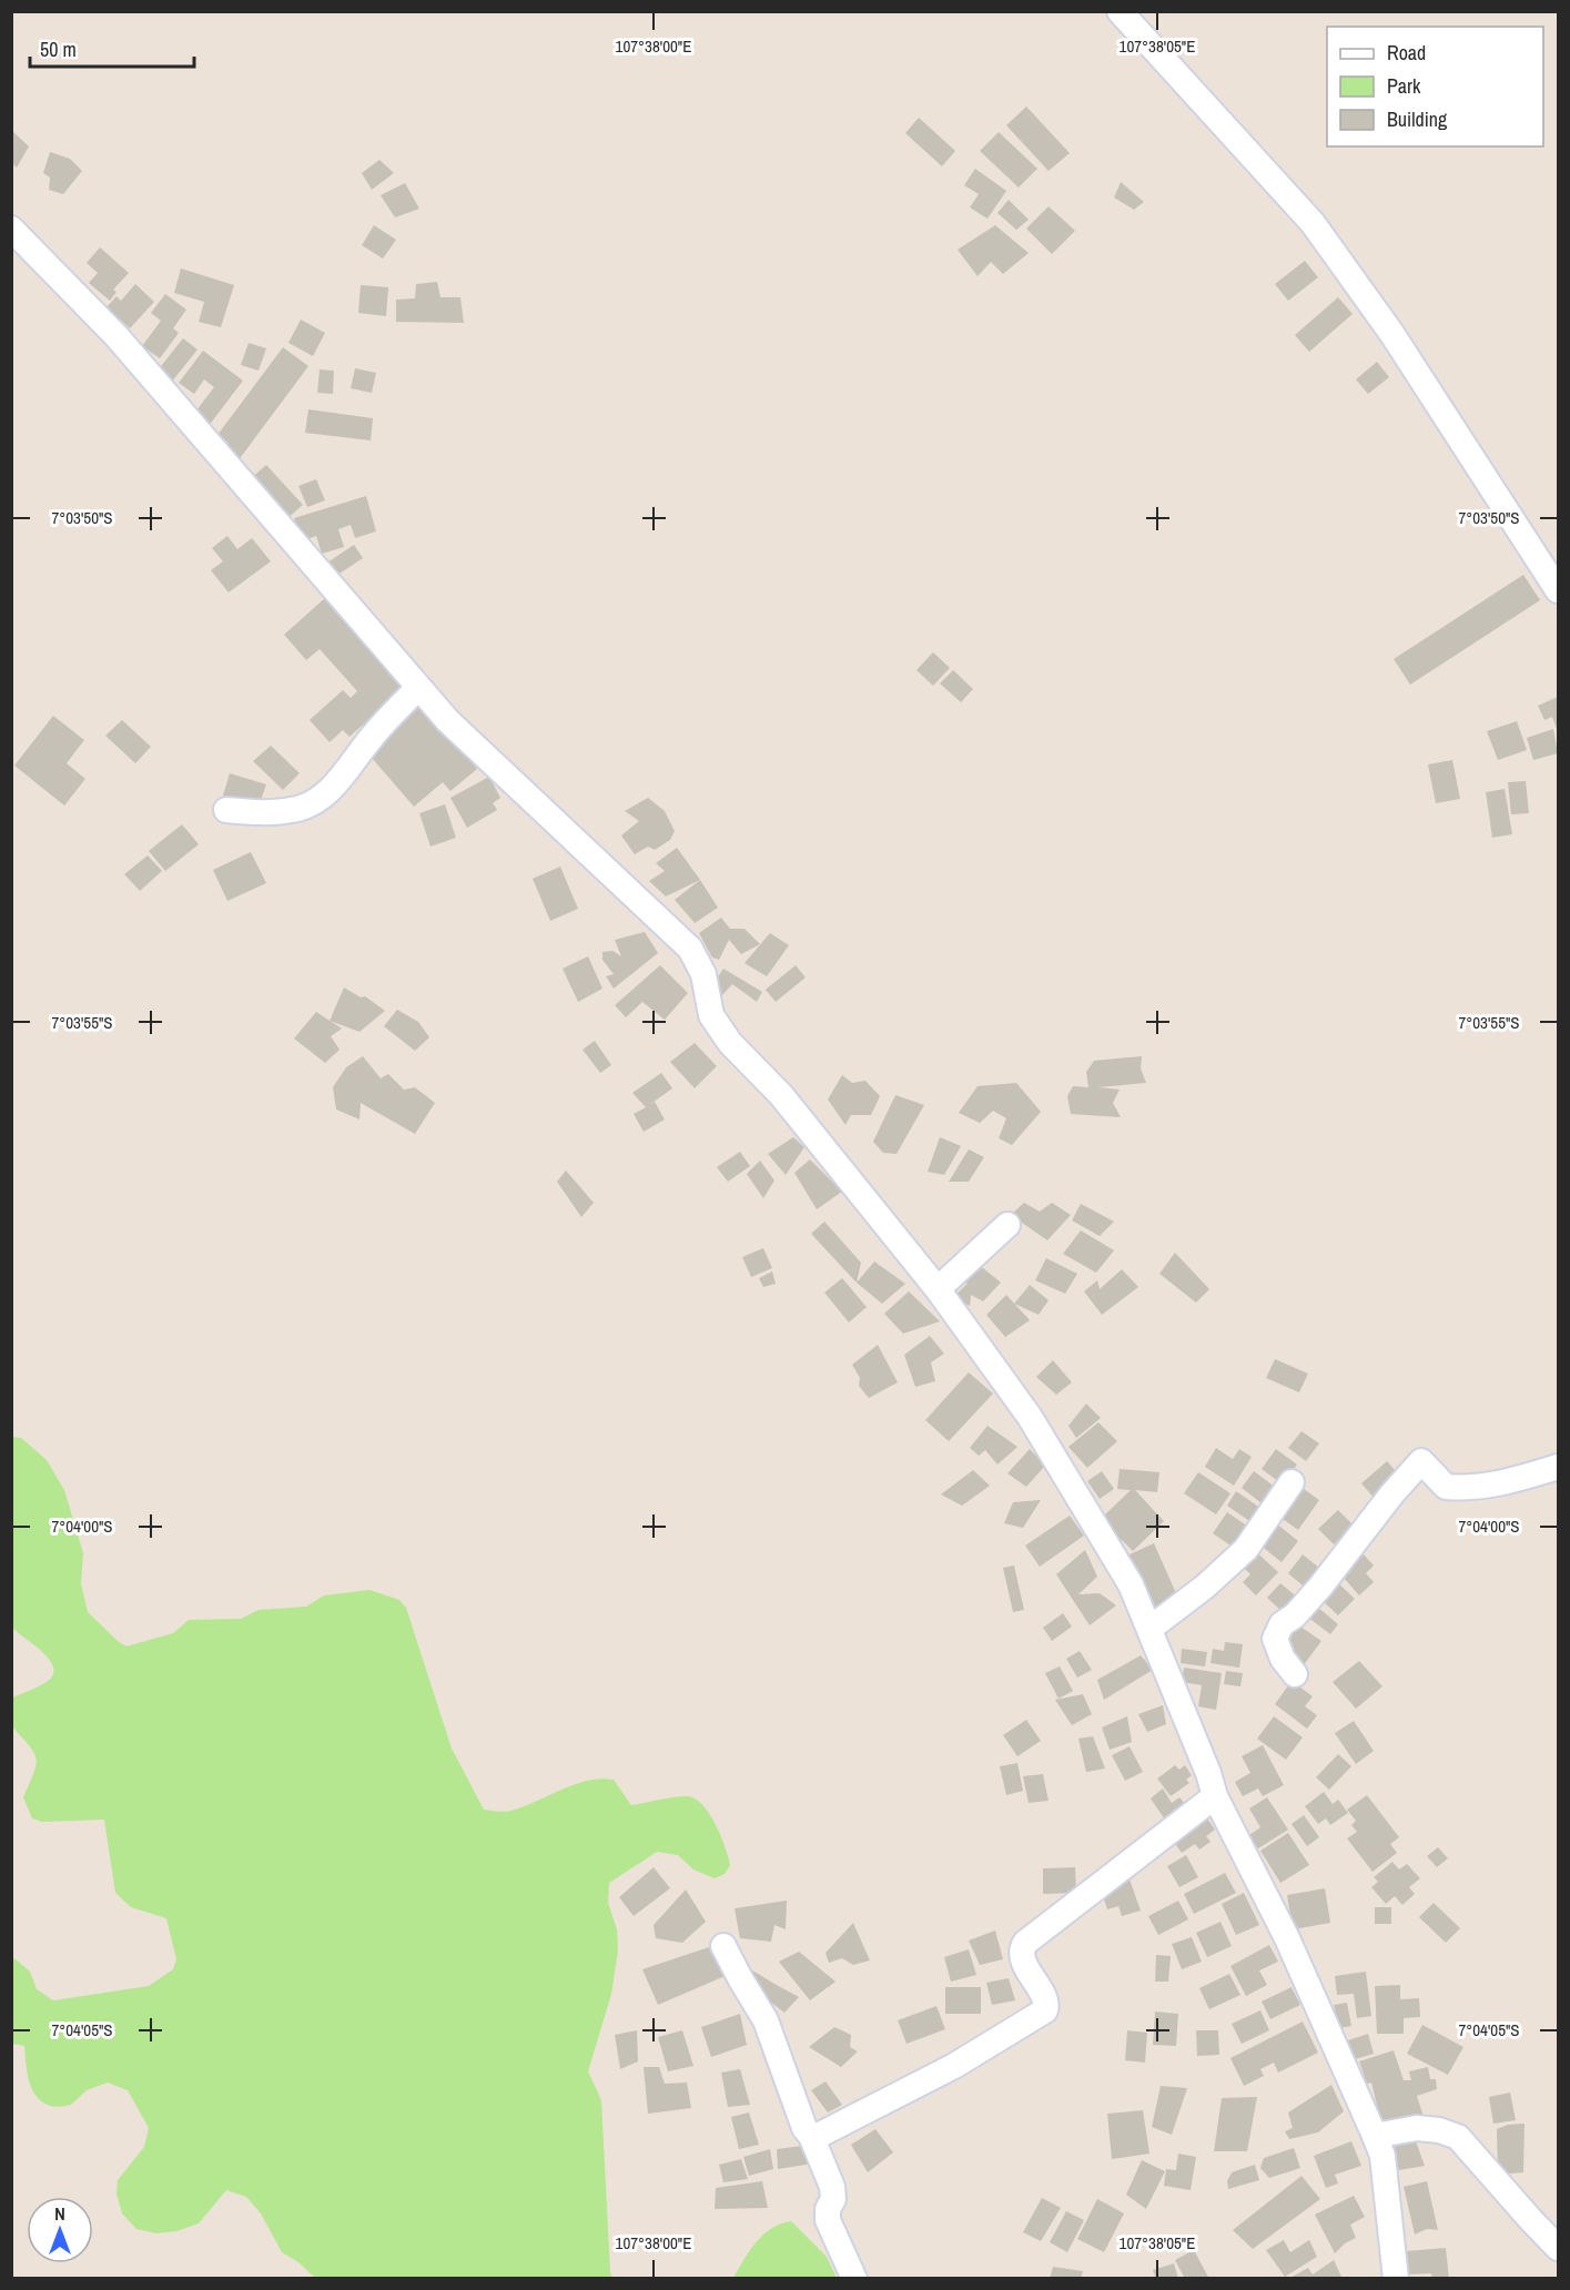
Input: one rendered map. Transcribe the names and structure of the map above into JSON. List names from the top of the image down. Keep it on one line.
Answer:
{"legend":["Road","Park","Building"],"scale_bar":"50 m","north":"top","coordinates":["107°38'00\"E","107°38'05\"E","7°03'50\"S","7°03'55\"S","7°04'00\"S","7°04'05\"S"]}
